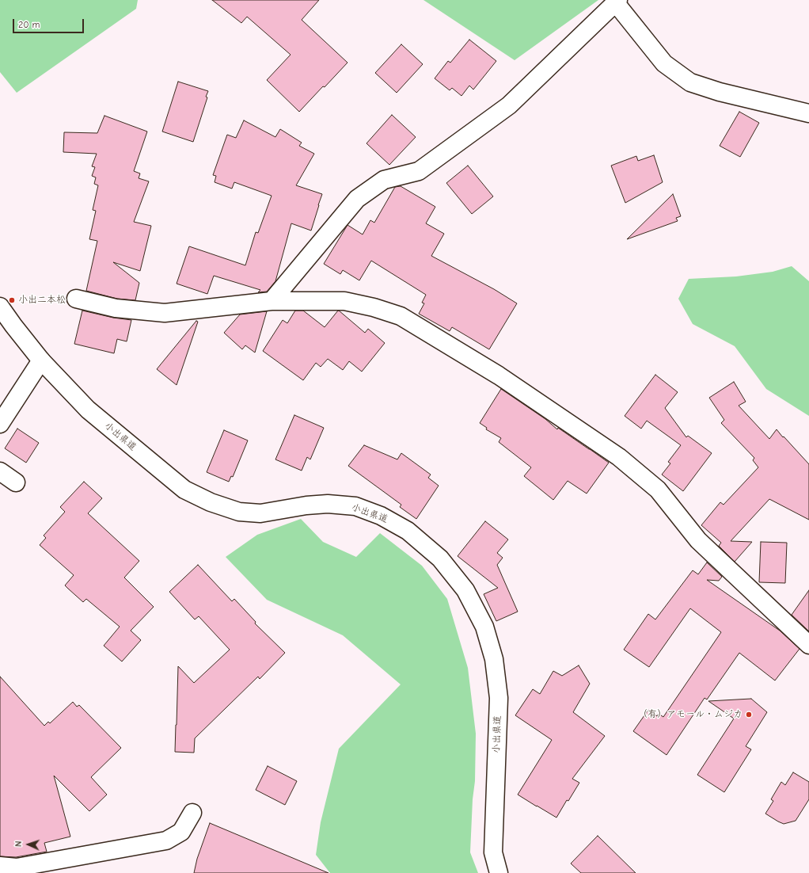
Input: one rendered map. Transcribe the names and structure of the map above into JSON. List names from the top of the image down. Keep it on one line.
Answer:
{"streets":{"street":["小出県道"]},"places":["小出二本松","（有）アモール・ムジカ"],"scale_bar":"20 m","north":"left"}
